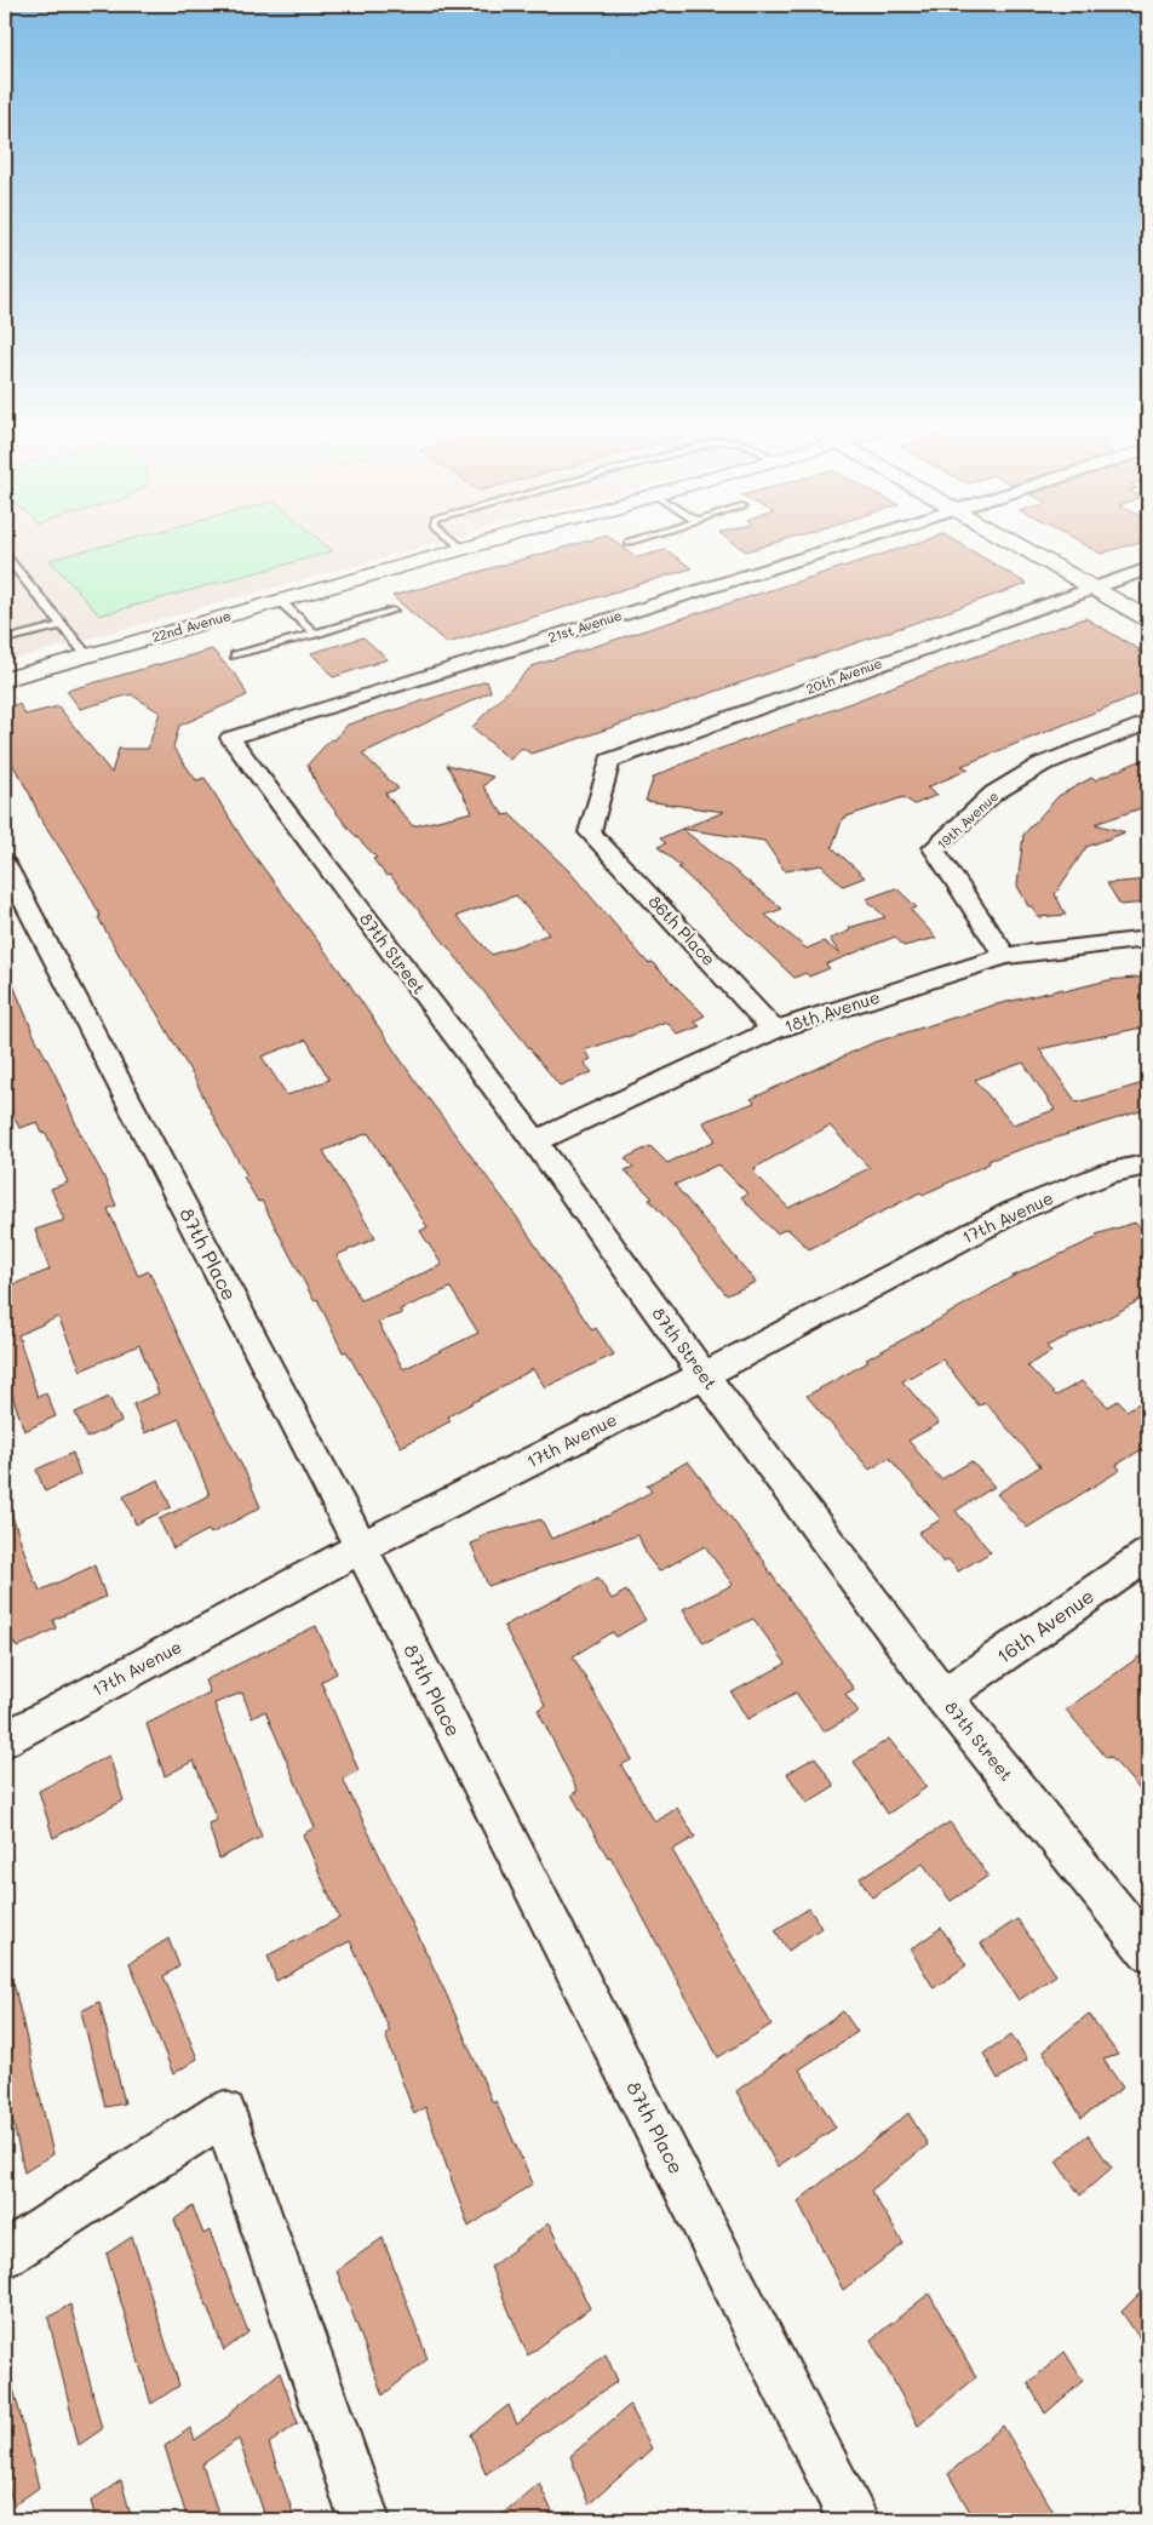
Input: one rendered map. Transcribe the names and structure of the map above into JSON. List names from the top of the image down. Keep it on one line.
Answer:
{"streets":{"street":["22nd Avenue","21st Avenue","20th Avenue","19th Avenue","86th Place","87th Street","18th Avenue","17th Avenue","87th Place","16th Avenue"]},"crossings":[["21st Avenue","87th Street"],["20th Avenue","86th Place"],["19th Avenue","18th Avenue"],["86th Place","18th Avenue"],["87th Street","18th Avenue"],["87th Street","17th Avenue"],["87th Street","16th Avenue"],["17th Avenue","87th Place"]]}
